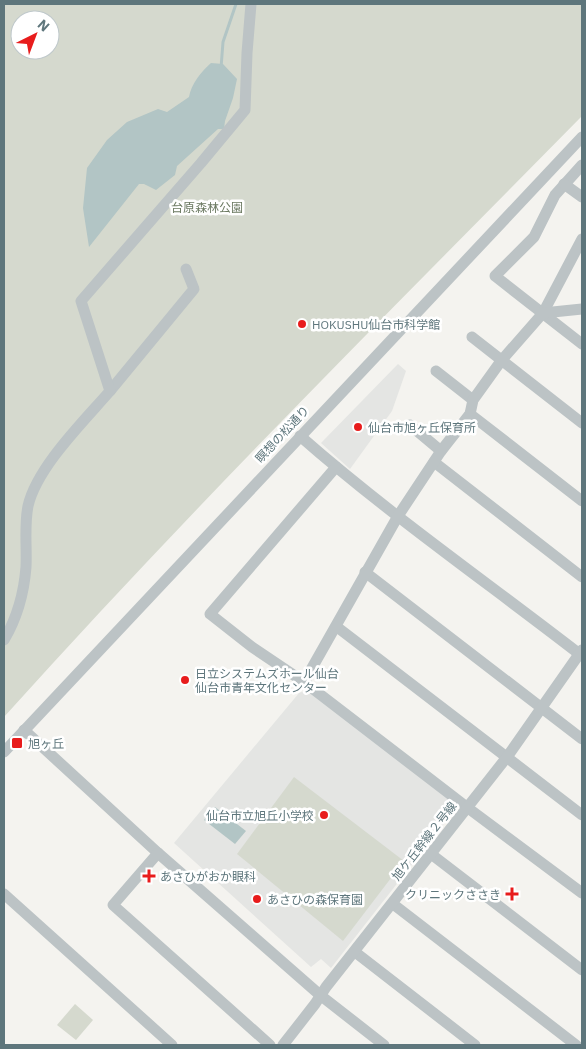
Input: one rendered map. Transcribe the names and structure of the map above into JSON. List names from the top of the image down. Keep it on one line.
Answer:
{"streets":{"street":["瞑想の松通り","旭ケ丘幹線２号線"]},"parks":["台原森林公園"],"places":{"other":["HOKUSHU仙台市科学館","仙台市旭ヶ丘保育所","日立システムズホール仙台 仙台市青年文化センター","仙台市立旭丘小学校","あさひの森保育園"],"transit":["旭ヶ丘"],"health":["あさひがおか眼科","クリニックささき"]},"north":"top right"}
